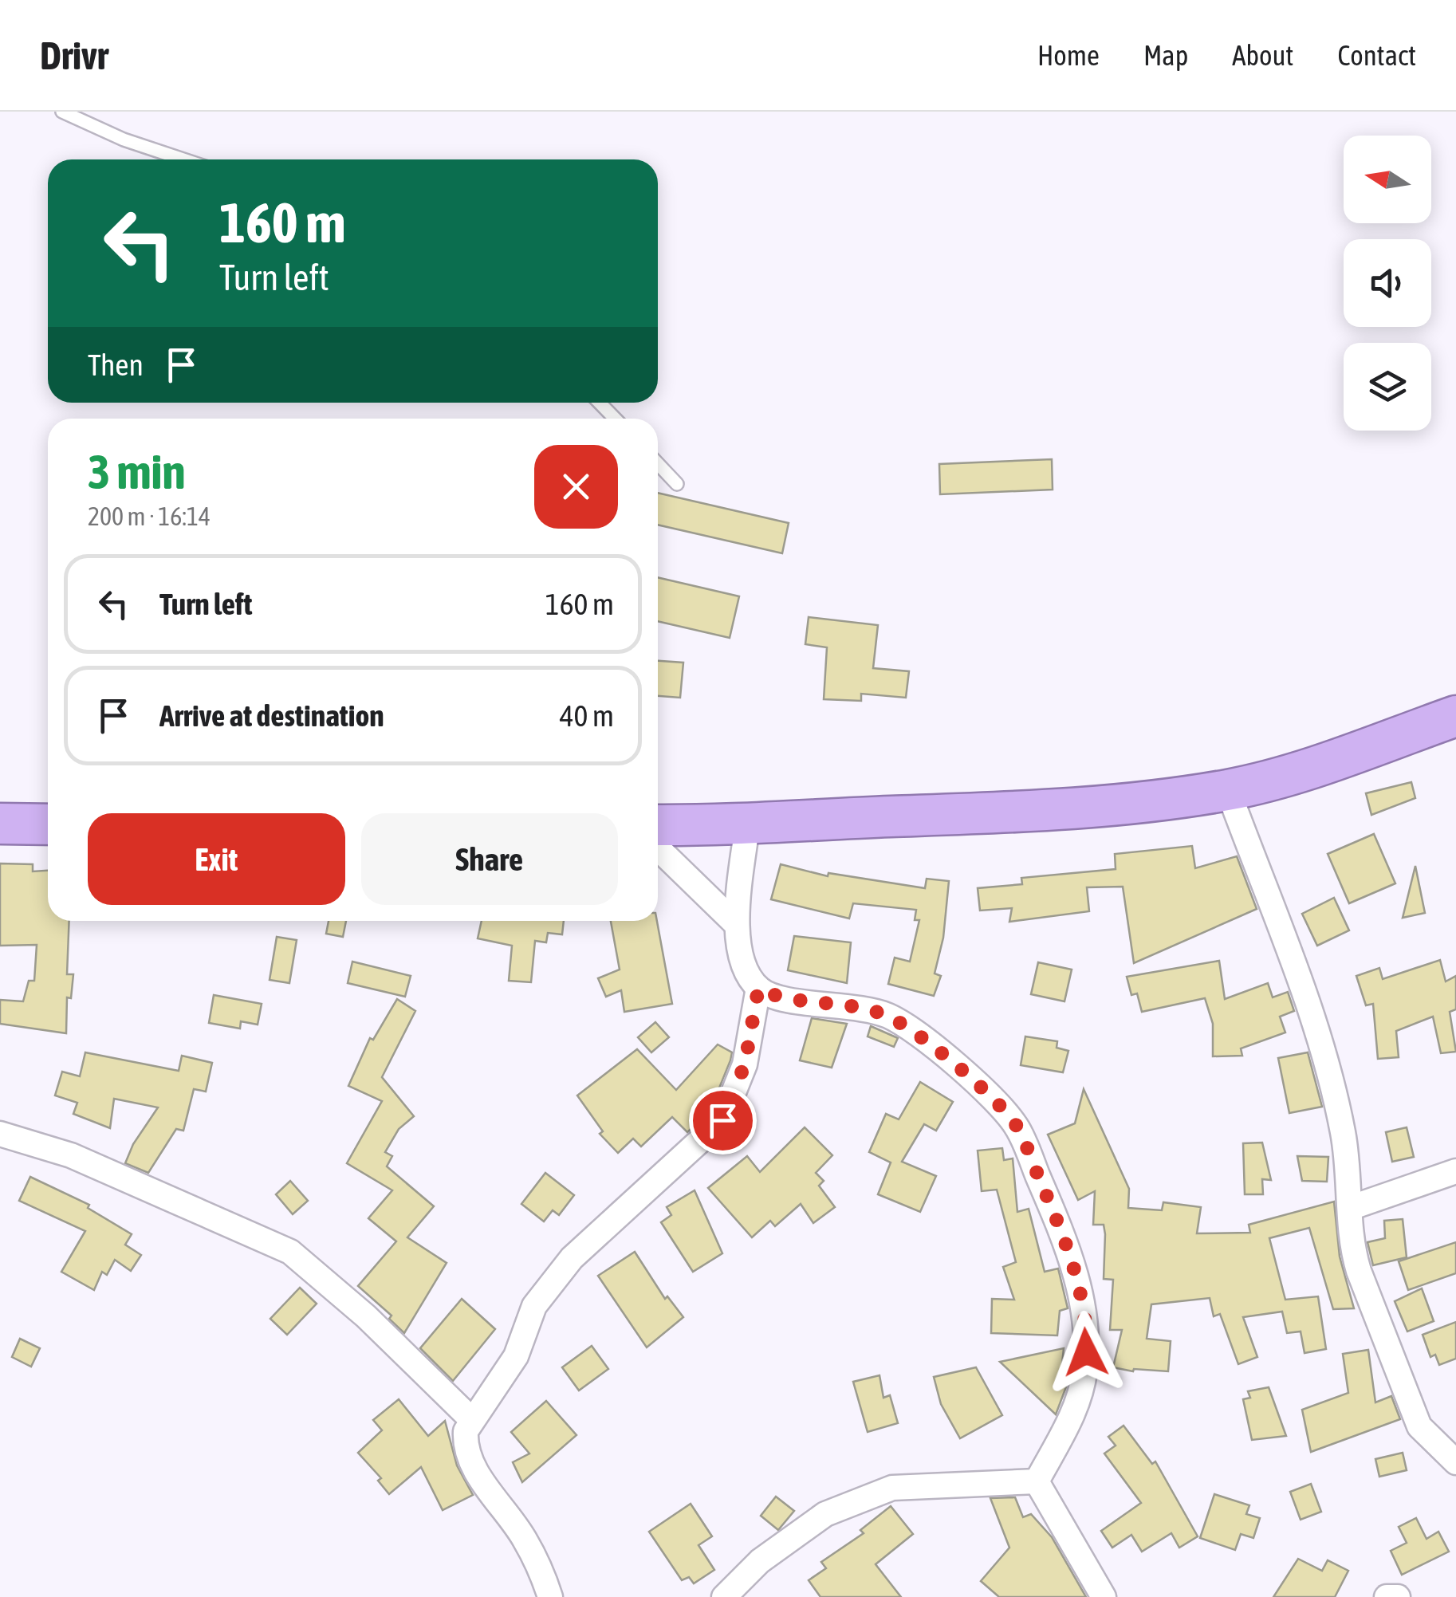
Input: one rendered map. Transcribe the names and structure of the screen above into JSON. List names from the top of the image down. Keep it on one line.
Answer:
{"north":"left","page":{"header":"Drivr","nav":["Home","Map","About","Contact"],"turn":["160 m","Turn left"],"then":"Then","heading":["3 min","200 m · 16:14"],"list":[{"name":"Turn left","value":"160 m"},{"name":"Arrive at destination","value":"40 m"}],"buttons":["Exit","Share"]}}
